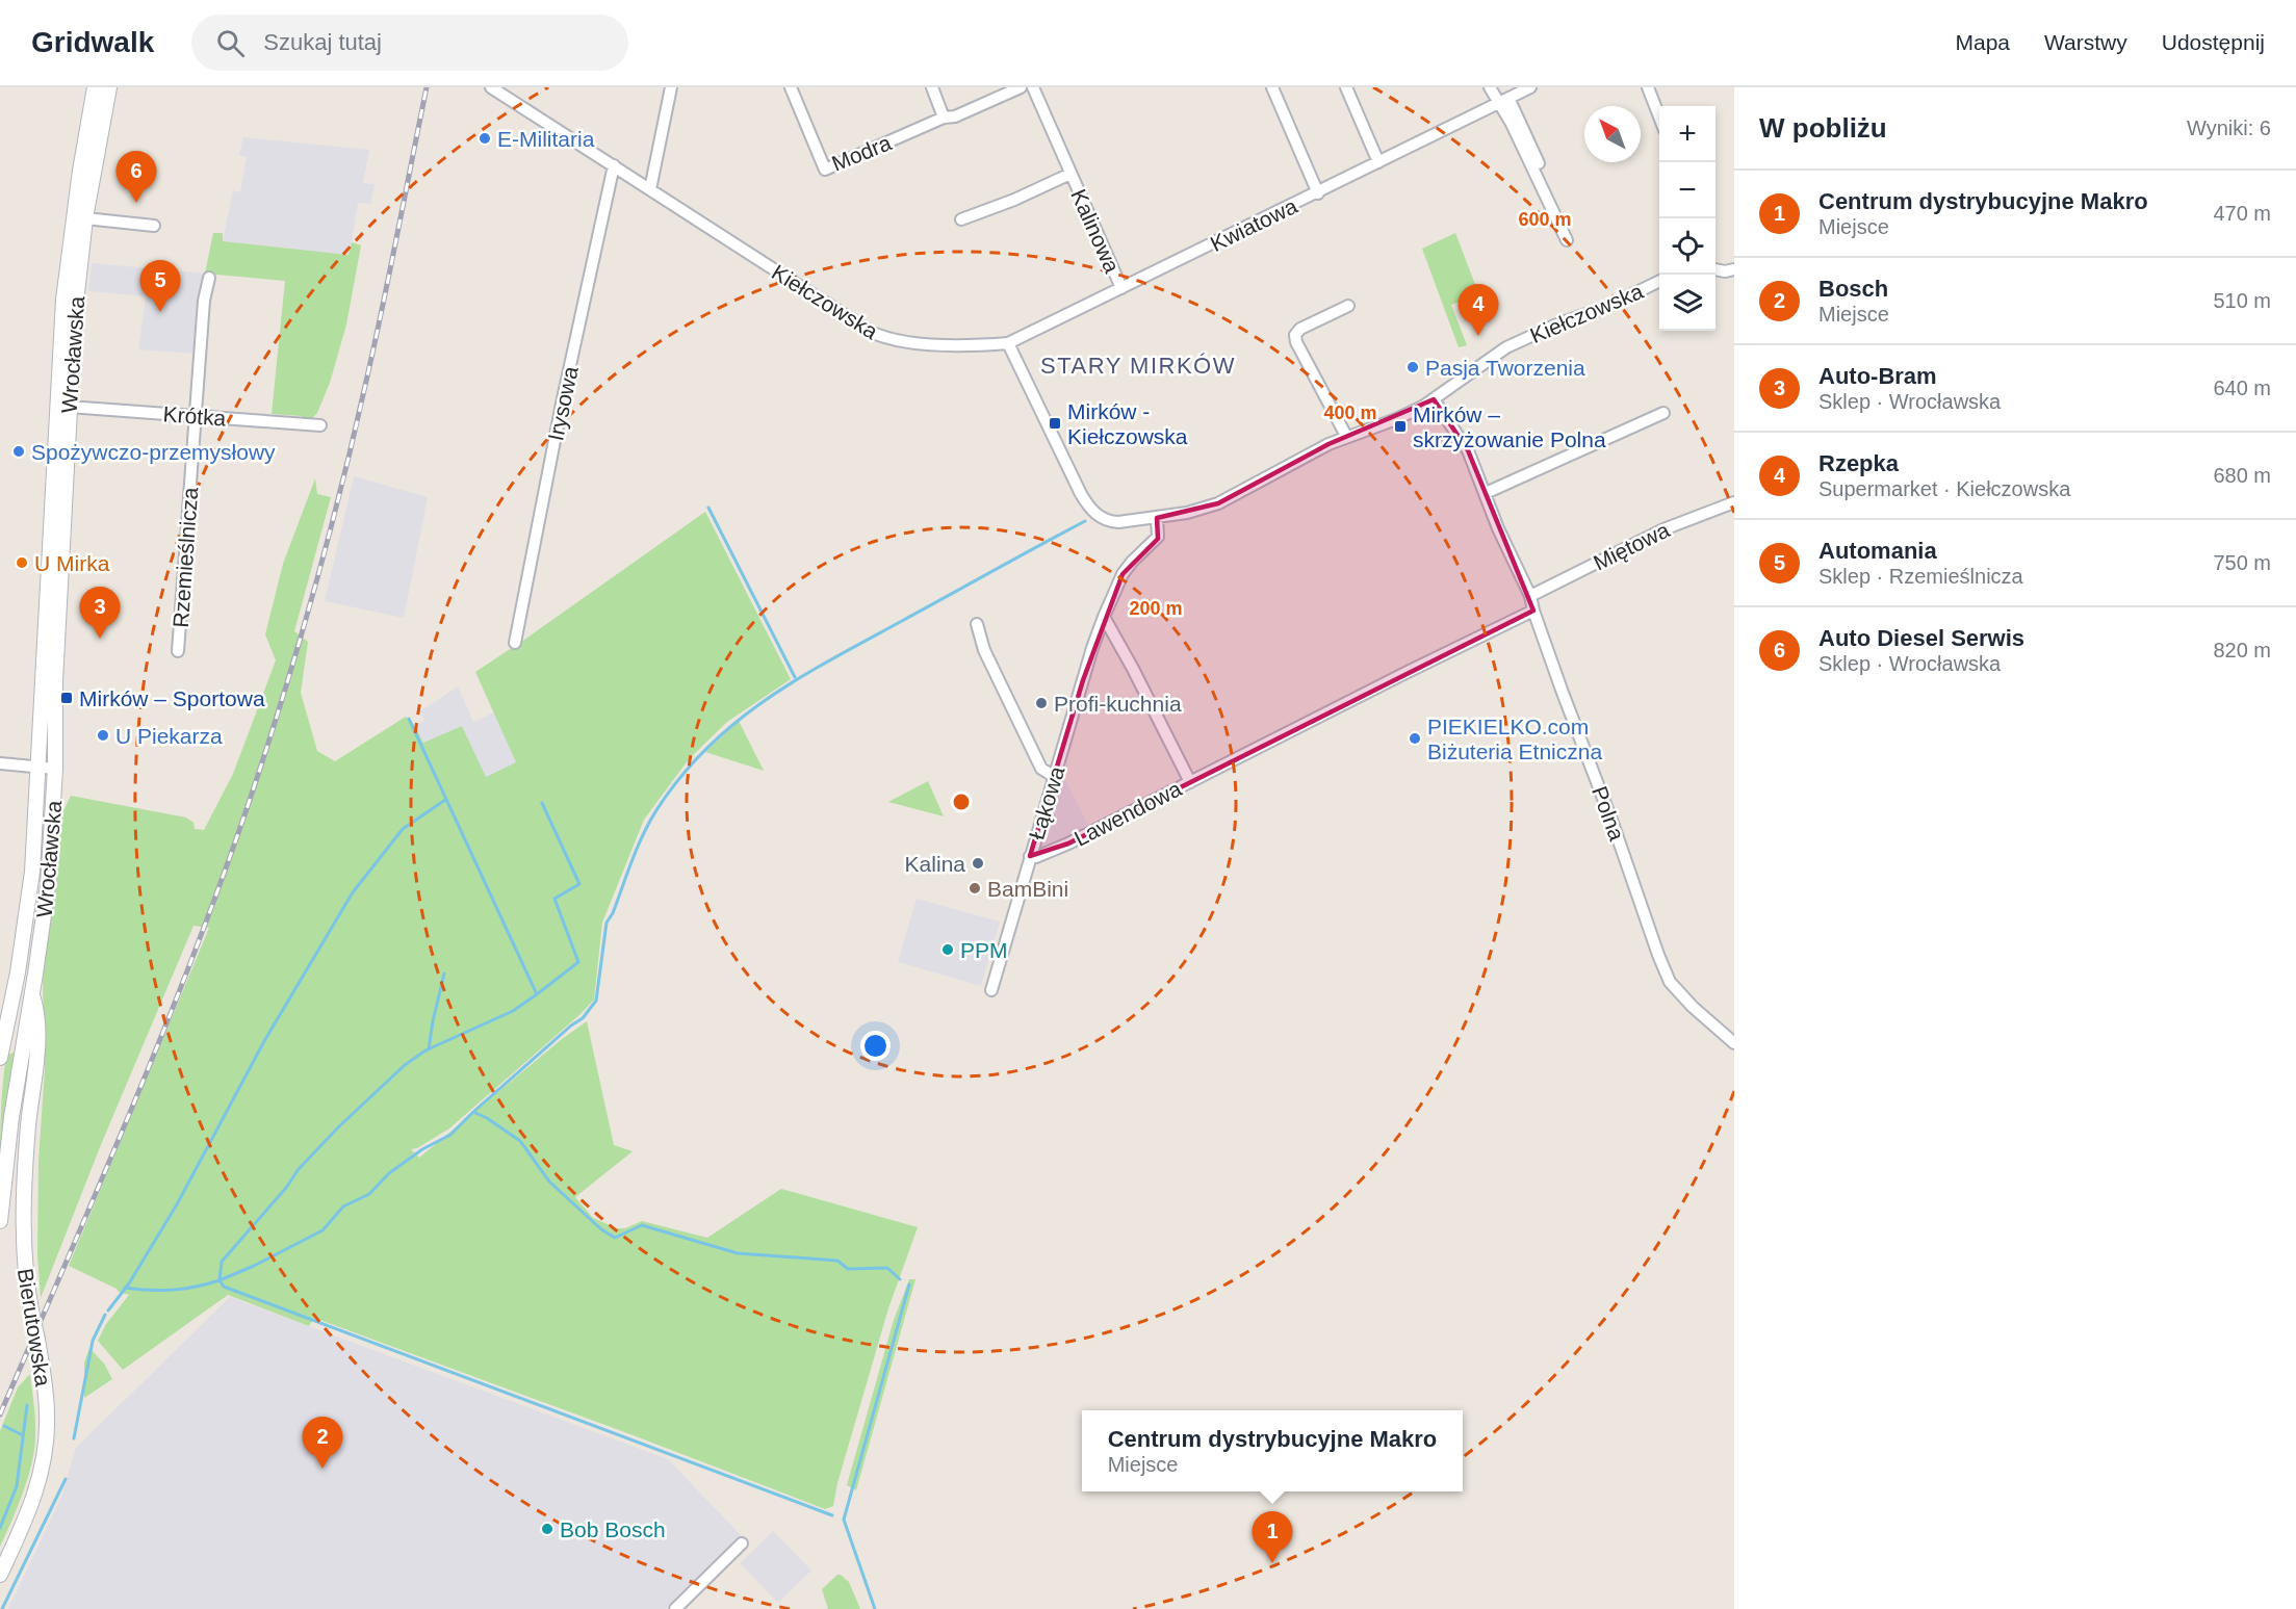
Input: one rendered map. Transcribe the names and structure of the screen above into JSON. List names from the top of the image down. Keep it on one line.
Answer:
{"streets":{"main road":["Wrocławska","Bierutowska"],"street":["Modra","Kwiatowa","Kalinowa","Kiełczowska","Irysowa","Krótka","Miętowa","Rzemieślnicza","Łąkowa","Lawendowa","Polna"]},"crossings":[["Kwiatowa","Kalinowa"],["Kwiatowa","Kiełczowska"],["Kiełczowska","Irysowa"],["Kiełczowska","Łąkowa"],["Kiełczowska","Polna"],["Wrocławska","Krótka"],["Wrocławska","Bierutowska"],["Krótka","Rzemieślnicza"],["Miętowa","Polna"],["Łąkowa","Lawendowa"],["Lawendowa","Polna"]],"districts":["STARY MIRKÓW"],"places":{"other":["E-Militaria","Pasja Tworzenia","Spożywczo-przemysłowy","U Mirka","Profi-kuchnia","U Piekarza","PIEKIELKO.com Biżuteria Etniczna","Kalina","BamBini","PPM","Bob Bosch"],"transit":["Mirków - Kiełczowska","Mirków – skrzyżowanie Polna","Mirków – Sportowa"]},"north":"top left","page":{"header":"Gridwalk","search":"Szukaj tutaj","nav":["Mapa","Warstwy","Udostępnij"],"heading":["W pobliżu","Wyniki: 6"],"map_buttons":["+","−"],"pins":["6","5","4","3","2","1"],"list":[{"mark":"1","name":"Centrum dystrybucyjne Makro","note":"Miejsce","value":"470 m"},{"mark":"2","name":"Bosch","note":"Miejsce","value":"510 m"},{"mark":"3","name":"Auto-Bram","note":"Sklep · Wrocławska","value":"640 m"},{"mark":"4","name":"Rzepka","note":"Supermarket · Kiełczowska","value":"680 m"},{"mark":"5","name":"Automania","note":"Sklep · Rzemieślnicza","value":"750 m"},{"mark":"6","name":"Auto Diesel Serwis","note":"Sklep · Wrocławska","value":"820 m"}],"popup":["Centrum dystrybucyjne Makro","Miejsce"]},"rings":["600 m","400 m","200 m"]}
